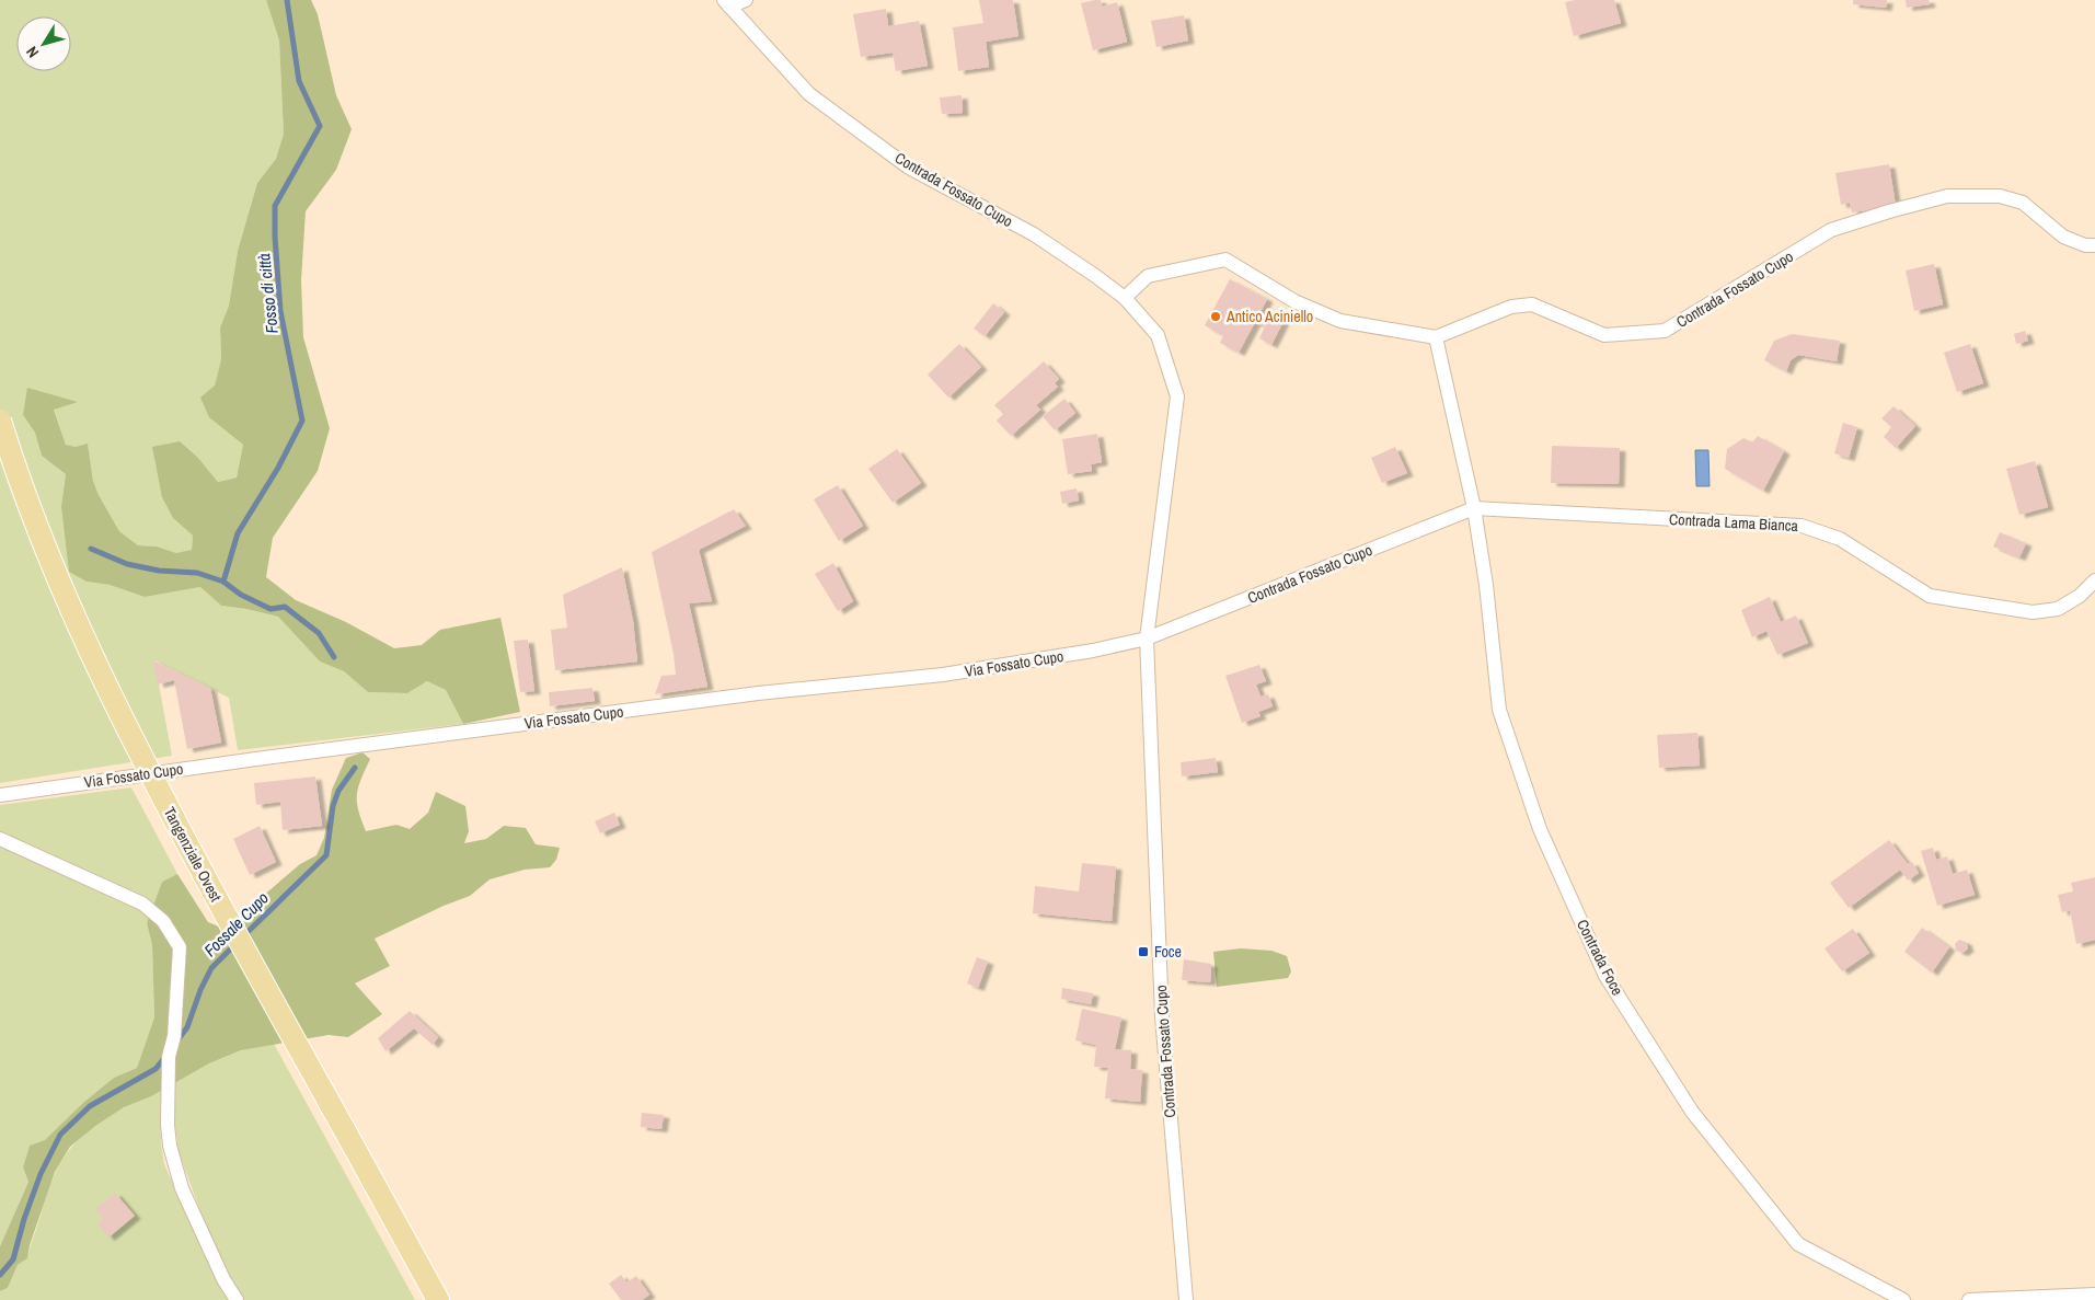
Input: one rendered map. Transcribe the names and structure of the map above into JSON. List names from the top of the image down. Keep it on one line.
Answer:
{"streets":{"main road":["Tangenziale Ovest"],"street":["Contrada Fossato Cupo","Contrada Lama Bianca","Via Fossato Cupo","Contrada Foce"]},"crossings":[["Contrada Fossato Cupo","Contrada Lama Bianca"],["Contrada Fossato Cupo","Via Fossato Cupo"],["Contrada Fossato Cupo","Contrada Foce"],["Contrada Lama Bianca","Contrada Foce"]],"water":["Fosso di città","Fossale Cupo"],"places":{"other":["Antico Aciniello"],"transit":["Foce"]},"north":"bottom left"}
